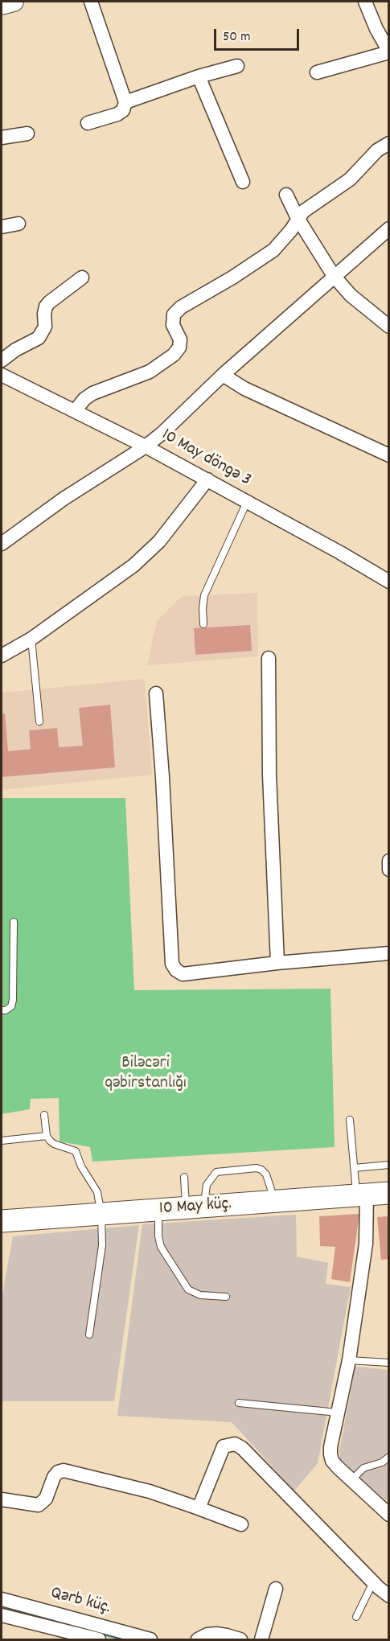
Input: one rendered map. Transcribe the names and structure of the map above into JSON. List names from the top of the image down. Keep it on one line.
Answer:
{"streets":{"main road":["10 May küç."],"street":["10 May döngə 3","Qərb küç."]},"parks":["Biləcəri qəbirstanlığı"],"scale_bar":"50 m"}
